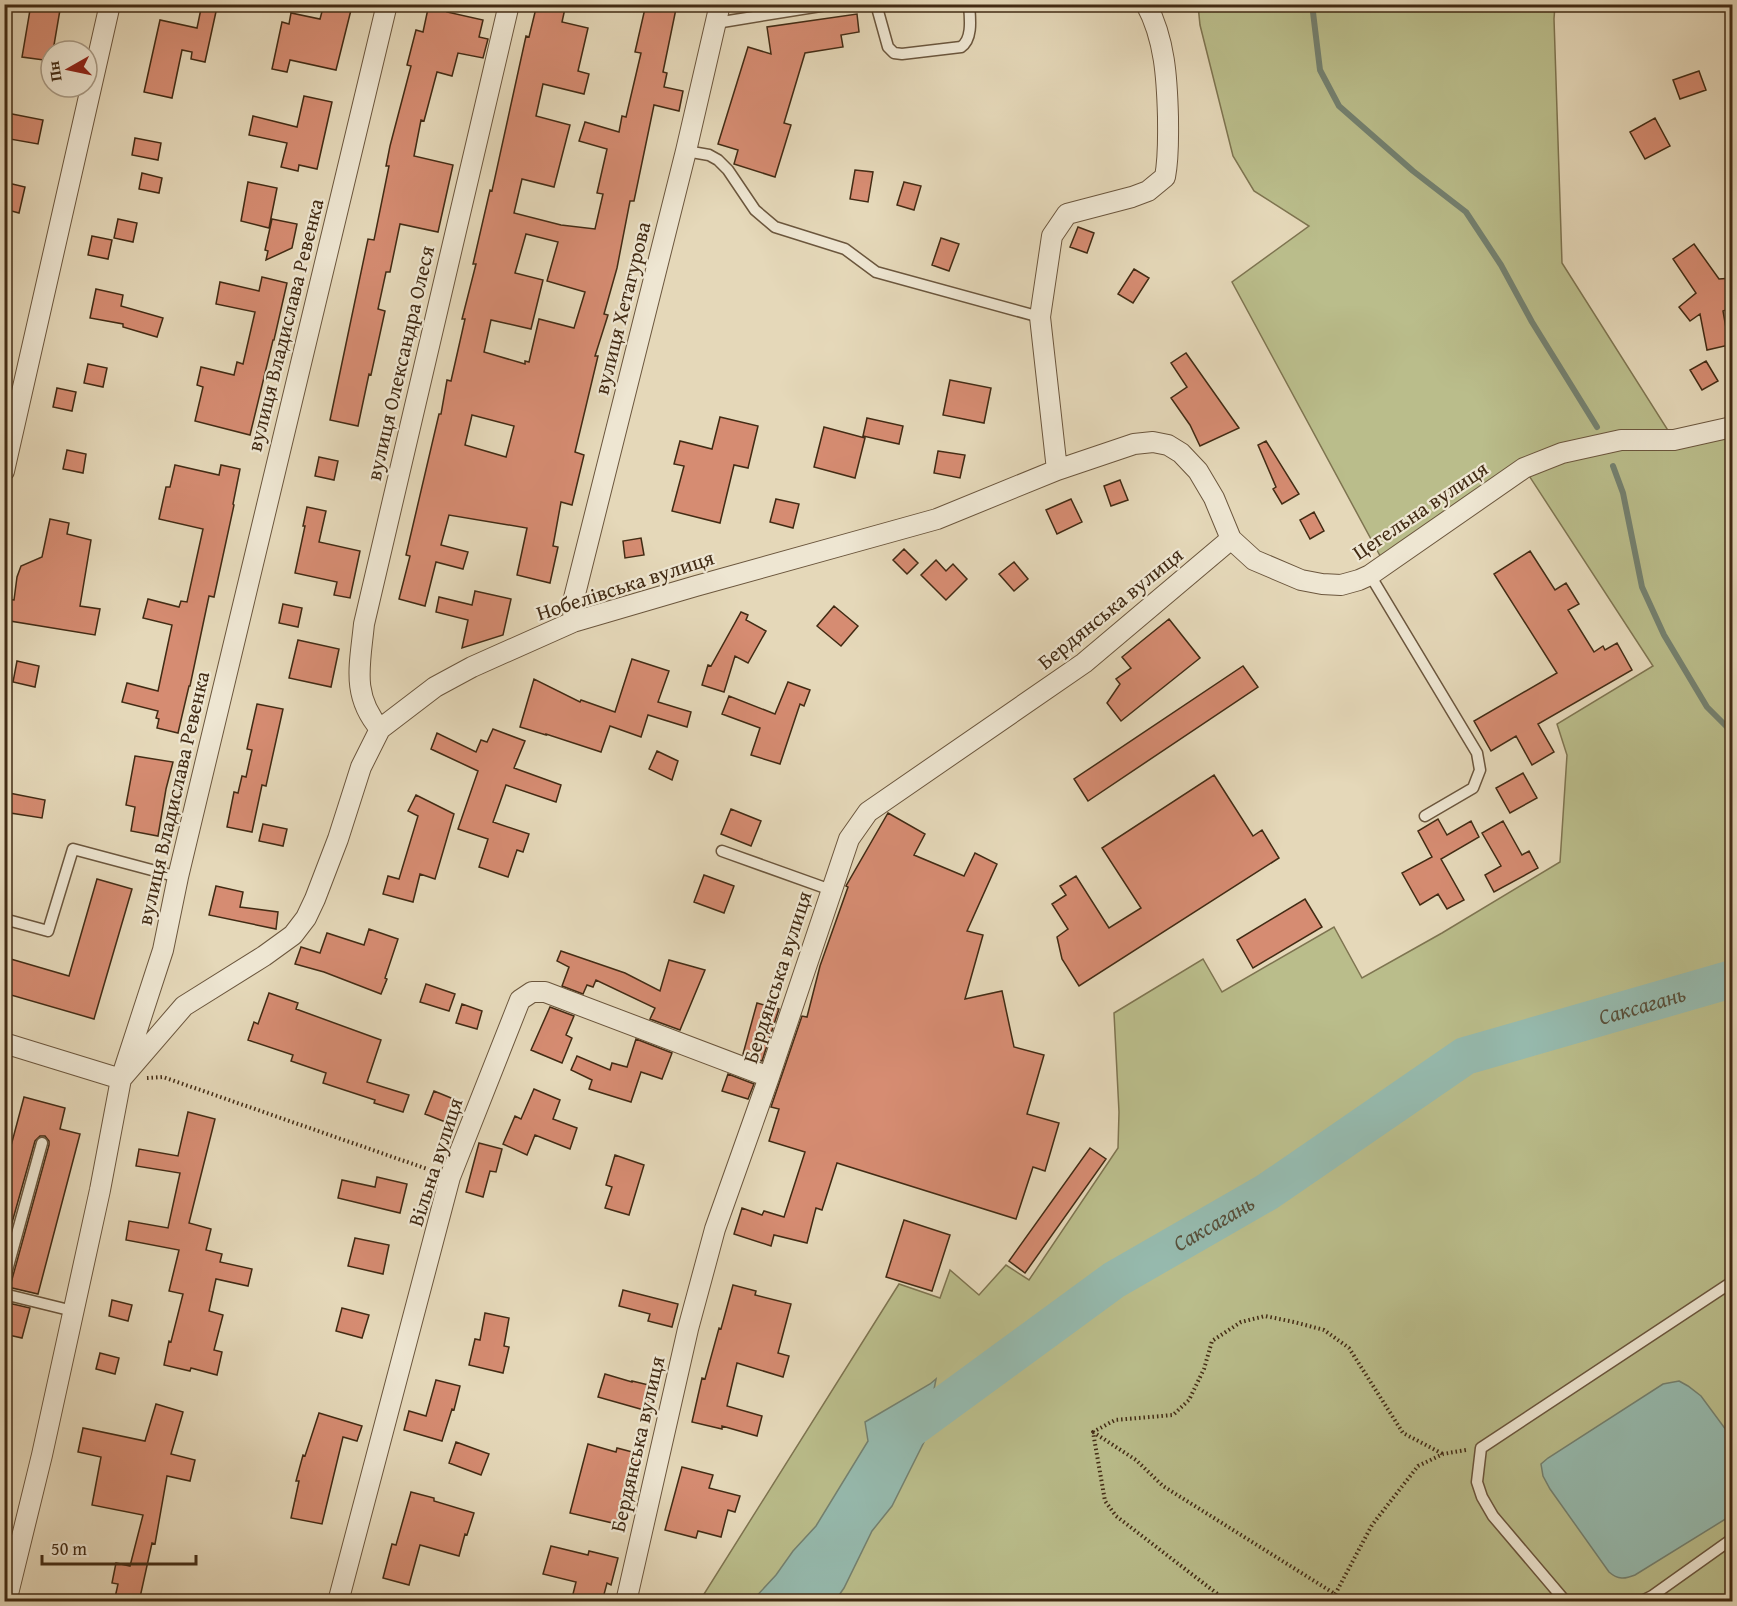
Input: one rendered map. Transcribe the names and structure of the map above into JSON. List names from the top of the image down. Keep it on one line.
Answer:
{"streets":{"street":["вулиця Хетагурова","вулиця Владислава Ревенка","вулиця Олександра Олеся","Цегельна вулиця","Нобелівська вулиця","Бердянська вулиця","Вільна вулиця"]},"crossings":[["вулиця Хетагурова","Нобелівська вулиця"],["вулиця Владислава Ревенка","Нобелівська вулиця"],["вулиця Олександра Олеся","Нобелівська вулиця"],["Цегельна вулиця","Нобелівська вулиця"],["Цегельна вулиця","Бердянська вулиця"],["Бердянська вулиця","Вільна вулиця"]],"water":["Саксагань"],"scale_bar":"50 m","north":"left"}
